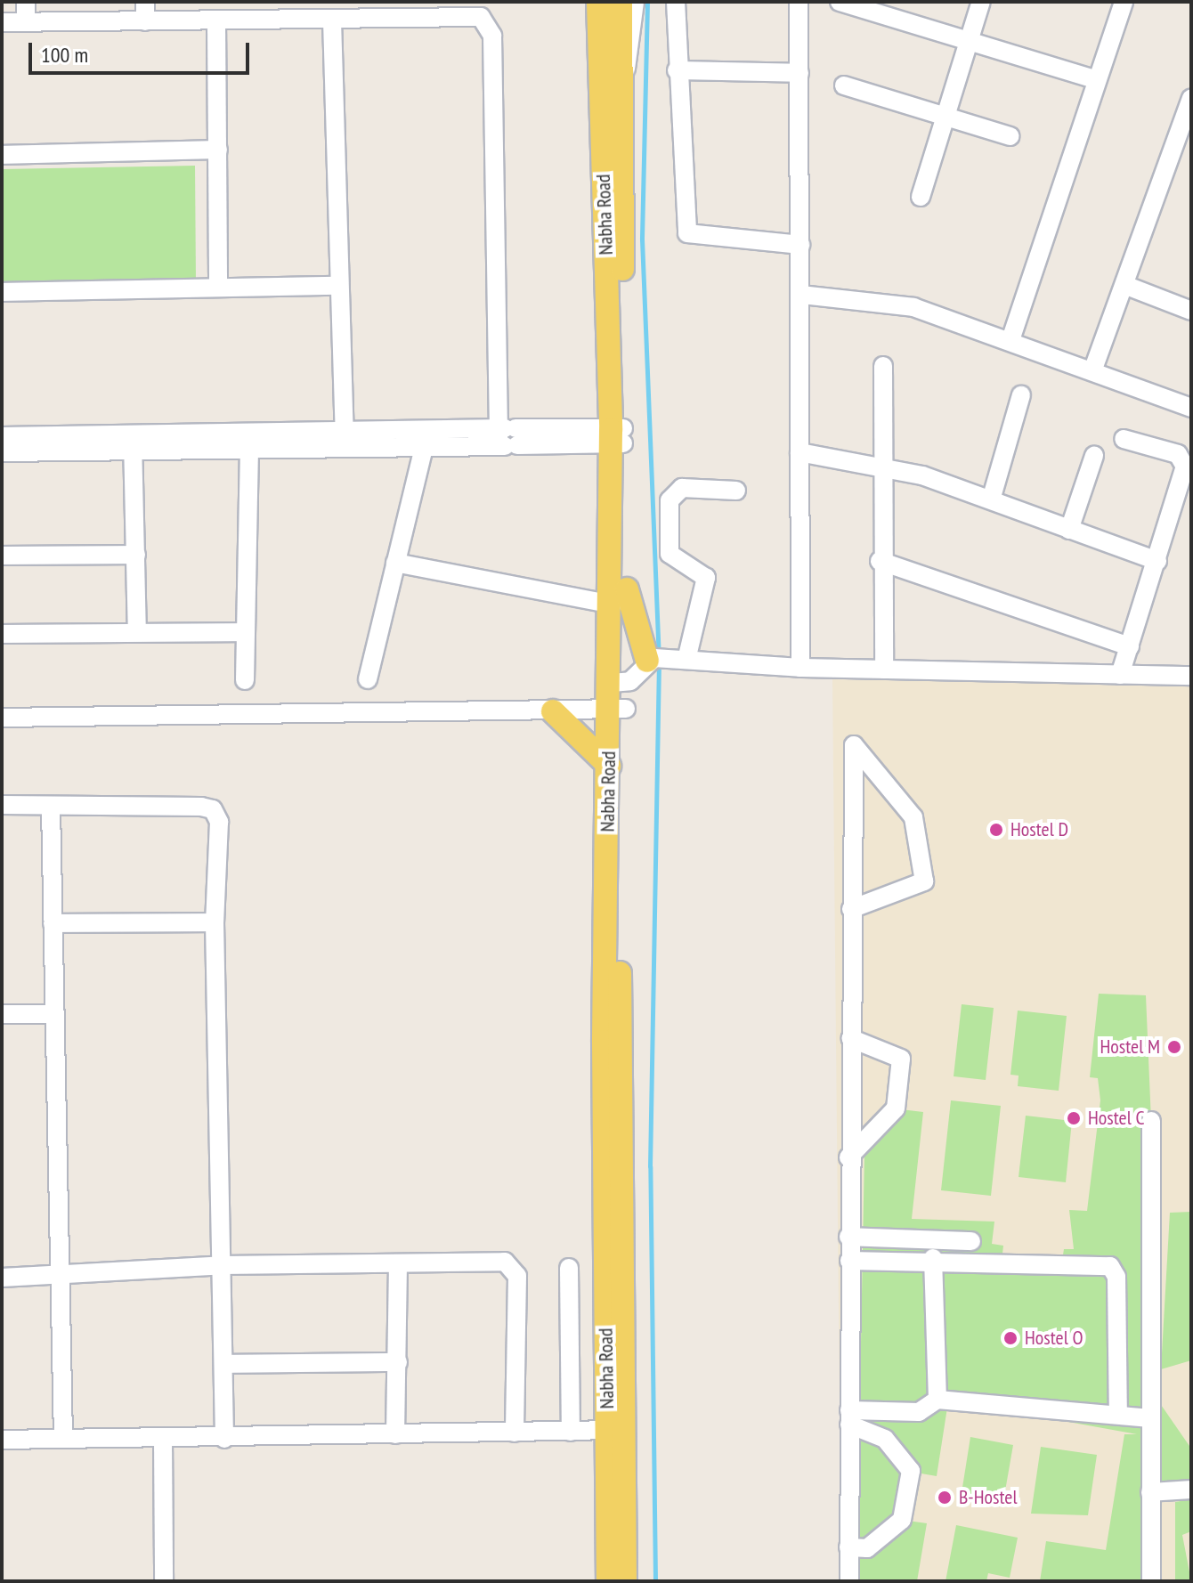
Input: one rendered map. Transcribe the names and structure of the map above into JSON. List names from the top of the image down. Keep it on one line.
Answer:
{"streets":{"main road":["Nabha Road"]},"places":["Hostel D","Hostel M","Hostel C","Hostel O","B-Hostel"],"scale_bar":"100 m"}
